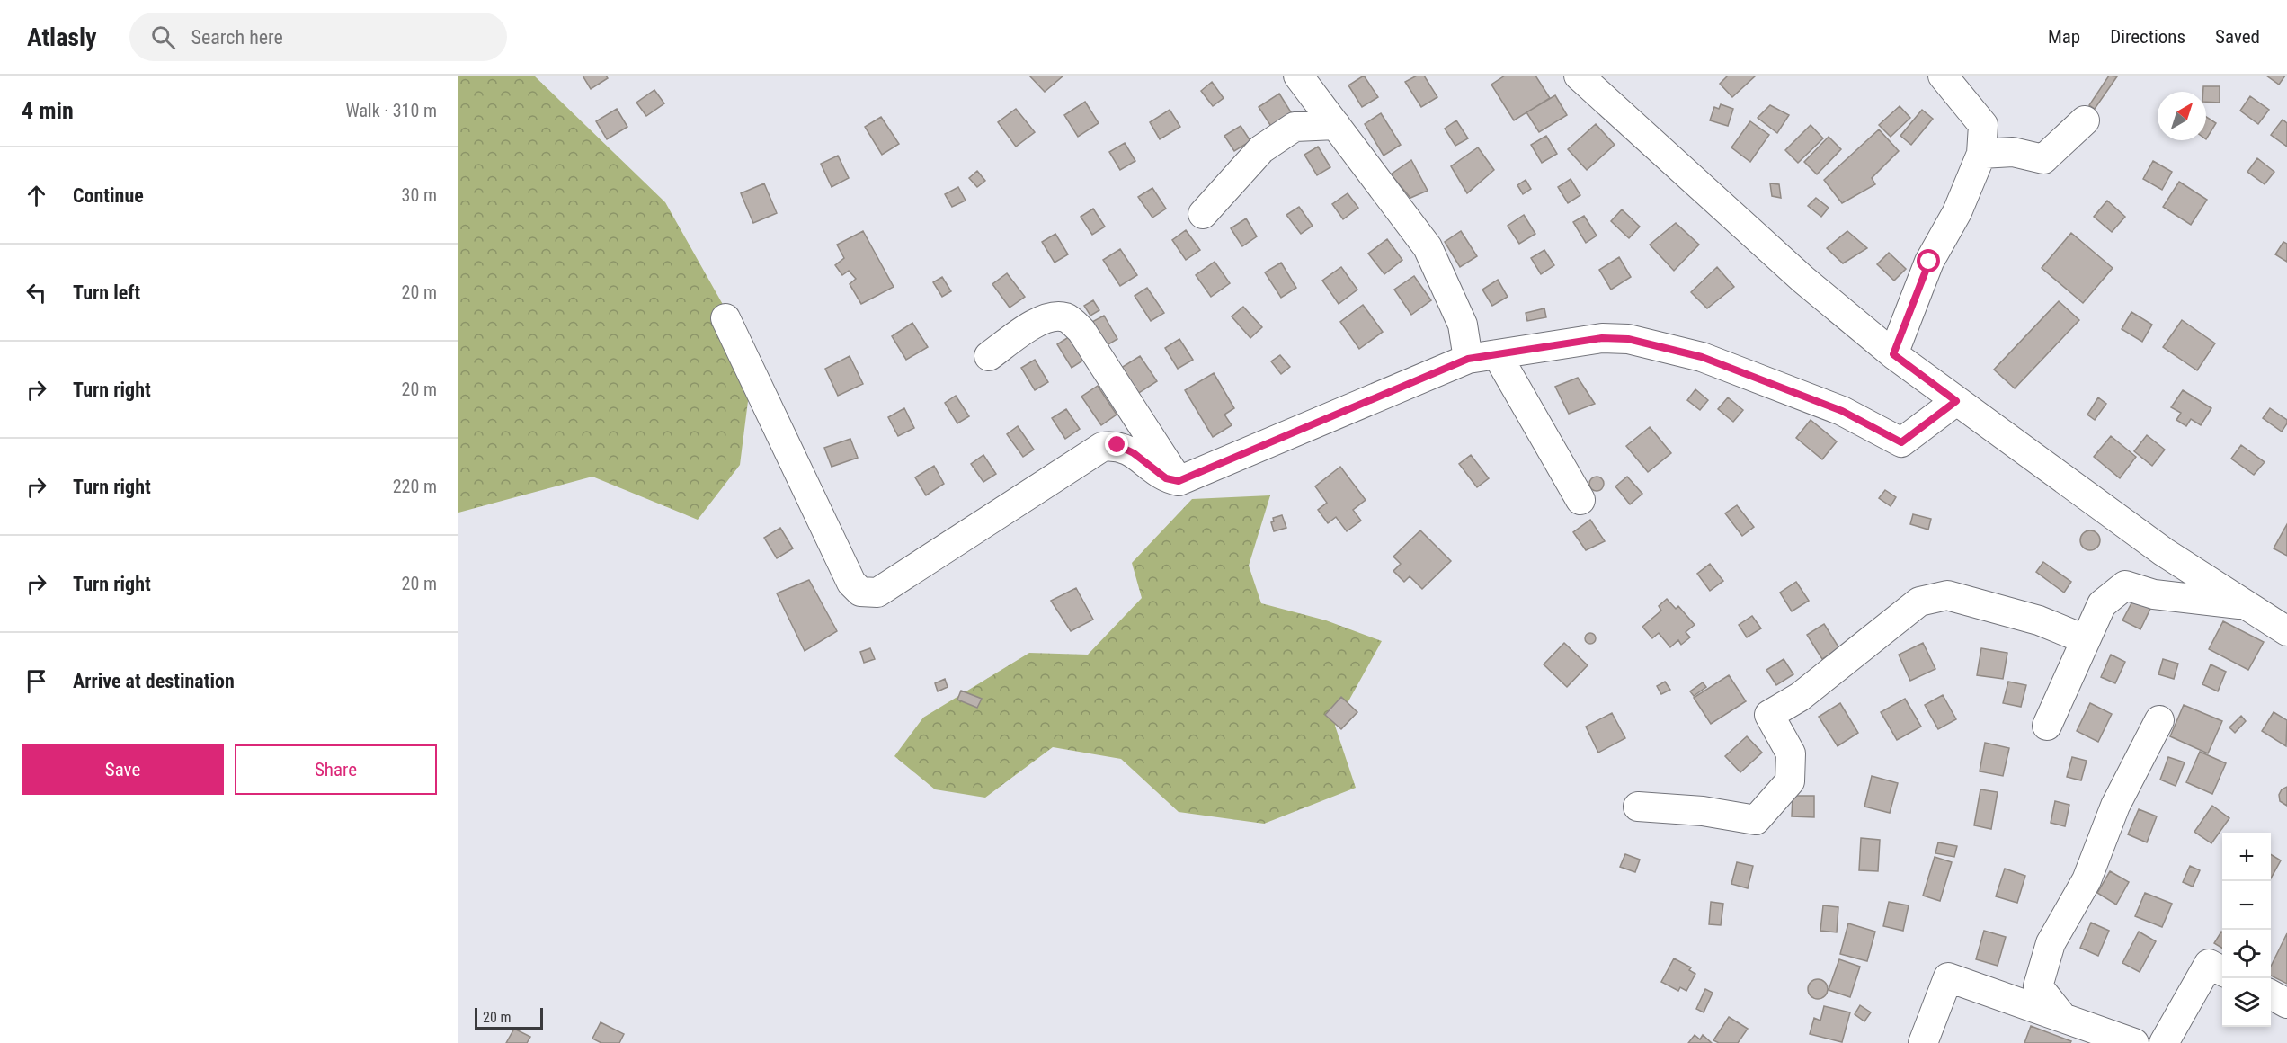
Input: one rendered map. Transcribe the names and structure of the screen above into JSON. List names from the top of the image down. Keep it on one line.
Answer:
{"scale_bar":"20 m","north":"top right","page":{"header":"Atlasly","search":"Search here","nav":["Map","Directions","Saved"],"heading":["4 min","Walk · 310 m"],"list":[["Continue","30 m"],["Turn left","20 m"],["Turn right","20 m"],["Turn right","220 m"],["Turn right","20 m"],"Arrive at destination"],"buttons":["Save","Share"],"map_buttons":["+","−"],"scale":"20 m"}}
